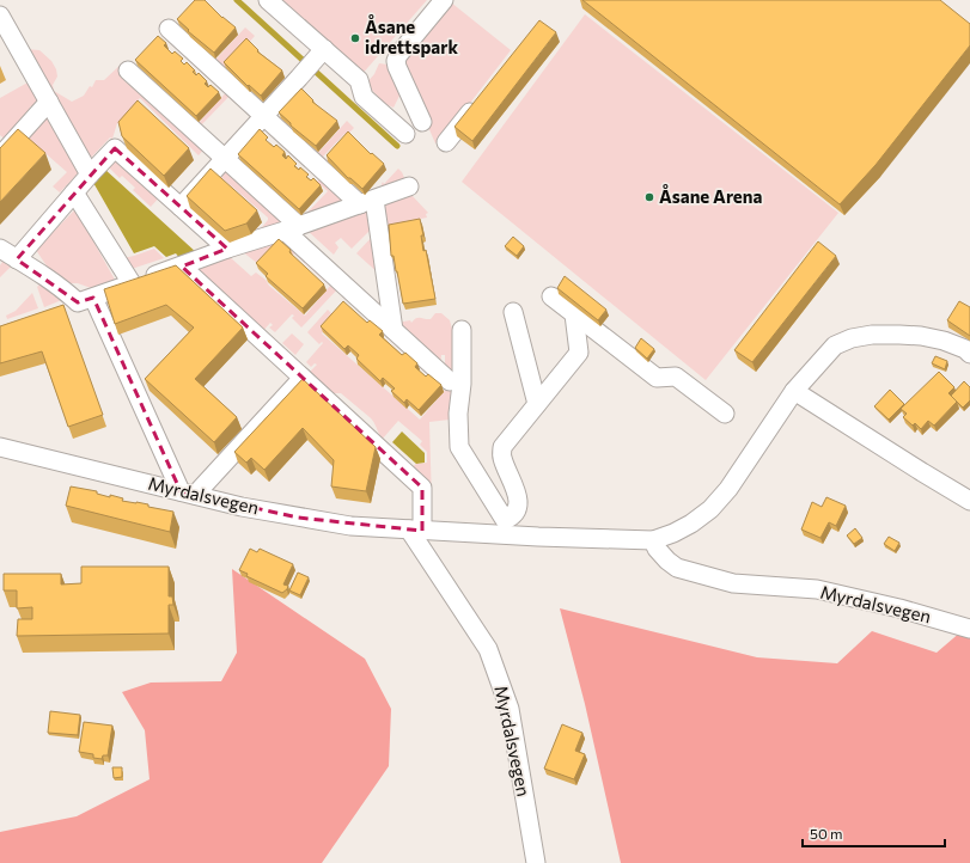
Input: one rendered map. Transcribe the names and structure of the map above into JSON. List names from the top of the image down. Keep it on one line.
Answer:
{"streets":{"street":["Myrdalsvegen"]},"places":["Åsane idrettspark","Åsane Arena"],"scale_bar":"50 m"}
